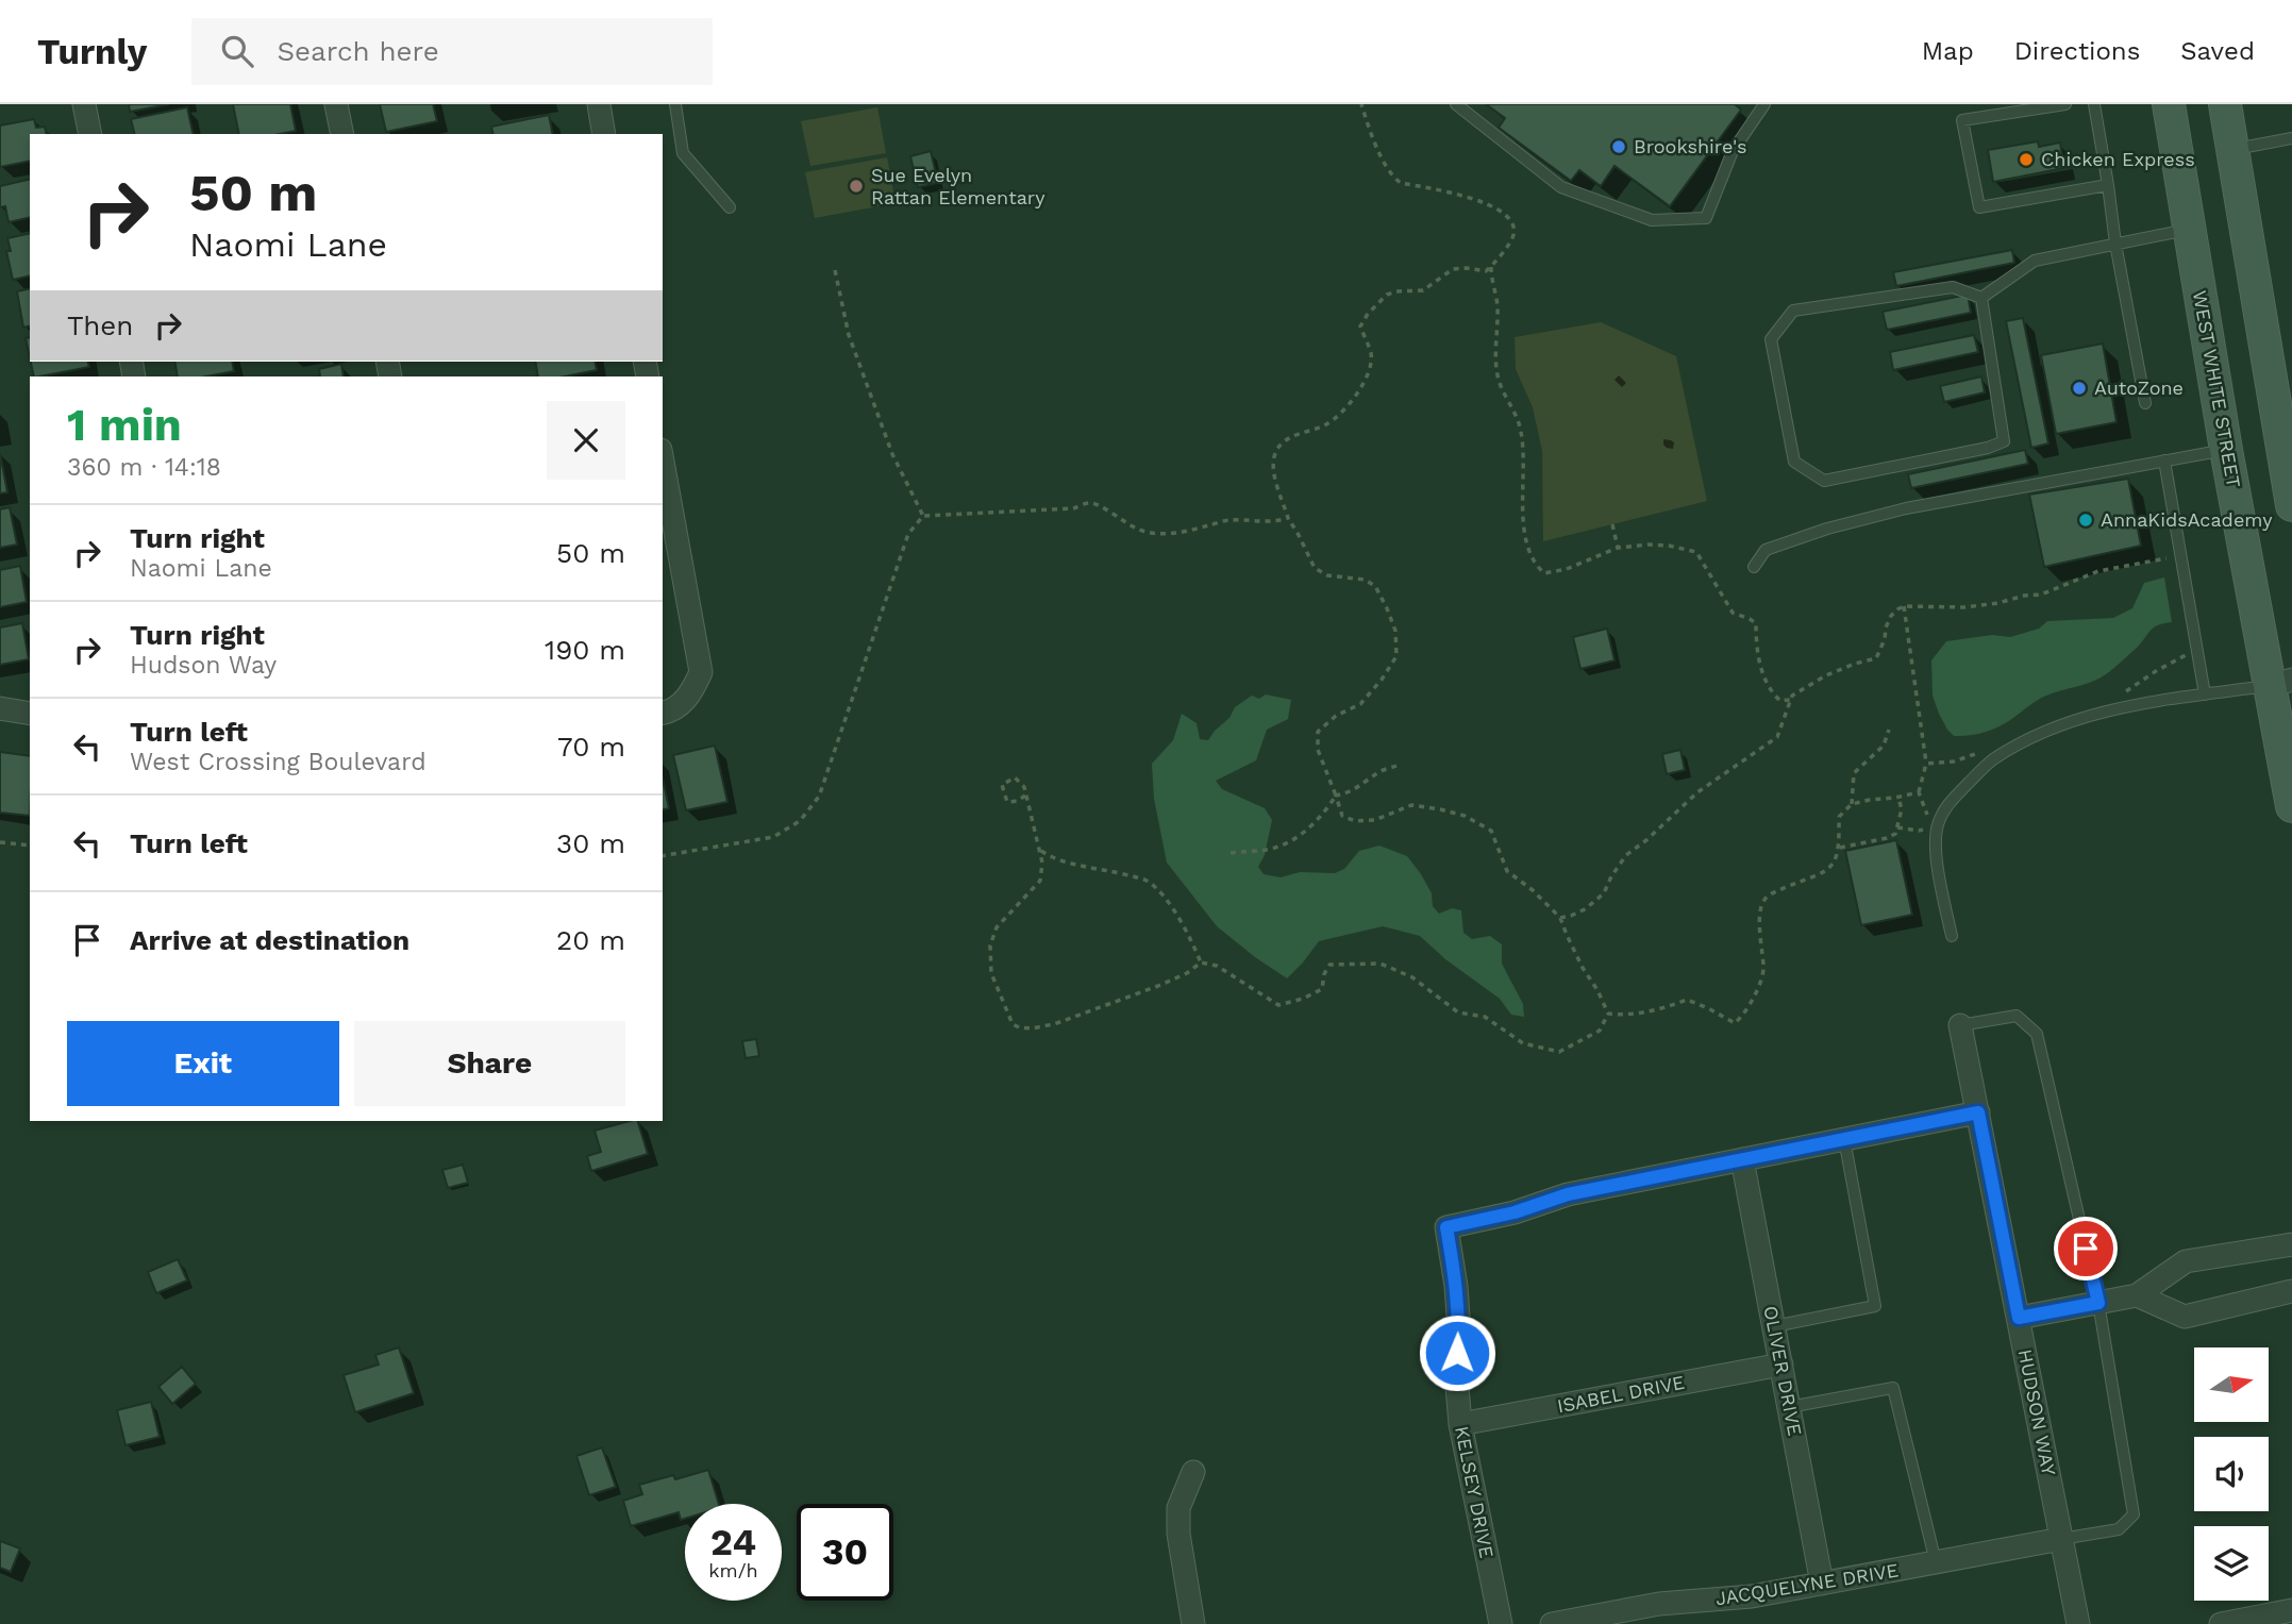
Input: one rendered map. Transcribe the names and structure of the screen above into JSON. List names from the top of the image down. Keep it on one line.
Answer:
{"streets":{"main road":["WEST WHITE STREET"],"street":["OLIVER DRIVE","ISABEL DRIVE","HUDSON WAY","KELSEY DRIVE","JACQUELYNE DRIVE"]},"crossings":[["OLIVER DRIVE","ISABEL DRIVE"],["OLIVER DRIVE","KELSEY DRIVE"],["OLIVER DRIVE","JACQUELYNE DRIVE"],["ISABEL DRIVE","KELSEY DRIVE"],["HUDSON WAY","JACQUELYNE DRIVE"]],"places":["Brookshire's","Chicken Express","Sue Evelyn Rattan Elementary","AutoZone","AnnaKidsAcademy"],"north":"right","page":{"header":"Turnly","search":"Search here","nav":["Map","Directions","Saved"],"turn":["50 m","Naomi Lane"],"then":"Then","heading":["1 min","360 m · 14:18"],"list":[{"name":"Turn right","note":"Naomi Lane","value":"50 m"},{"name":"Turn right","note":"Hudson Way","value":"190 m"},{"name":"Turn left","note":"West Crossing Boulevard","value":"70 m"},{"name":"Turn left","value":"30 m"},{"name":"Arrive at destination","value":"20 m"}],"buttons":["Exit","Share"],"speed":"24 km/h","limit":"30"}}
